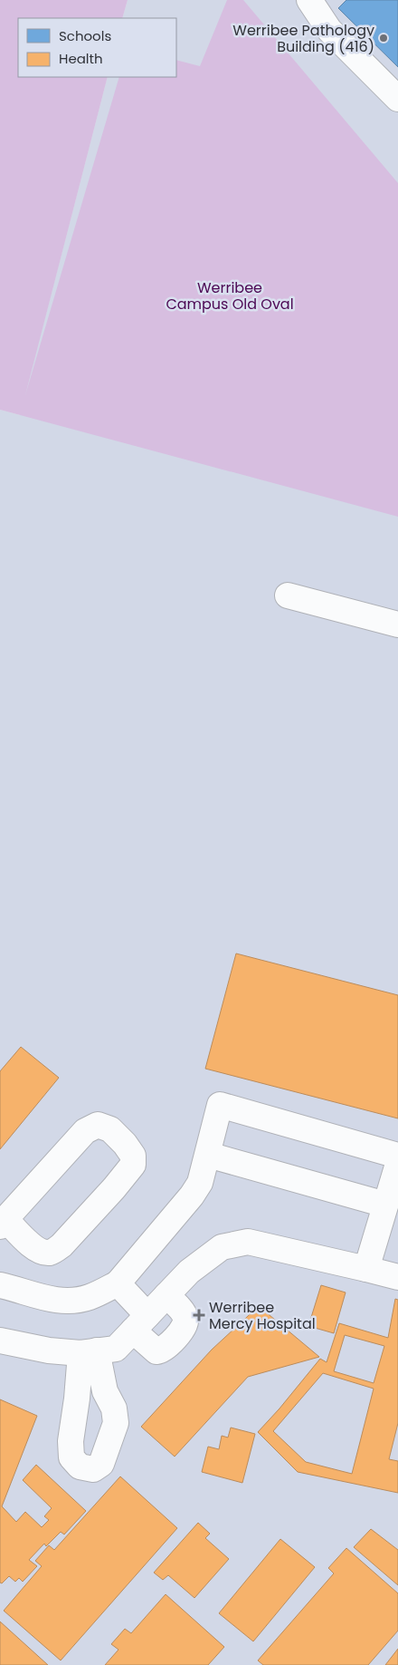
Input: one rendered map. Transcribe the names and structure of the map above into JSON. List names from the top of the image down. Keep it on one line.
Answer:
{"parks":["Werribee Campus Old Oval"],"places":{"other":["Werribee Pathology Building (416)"],"health":["Werribee Mercy Hospital"]},"legend":["Schools","Health"]}
